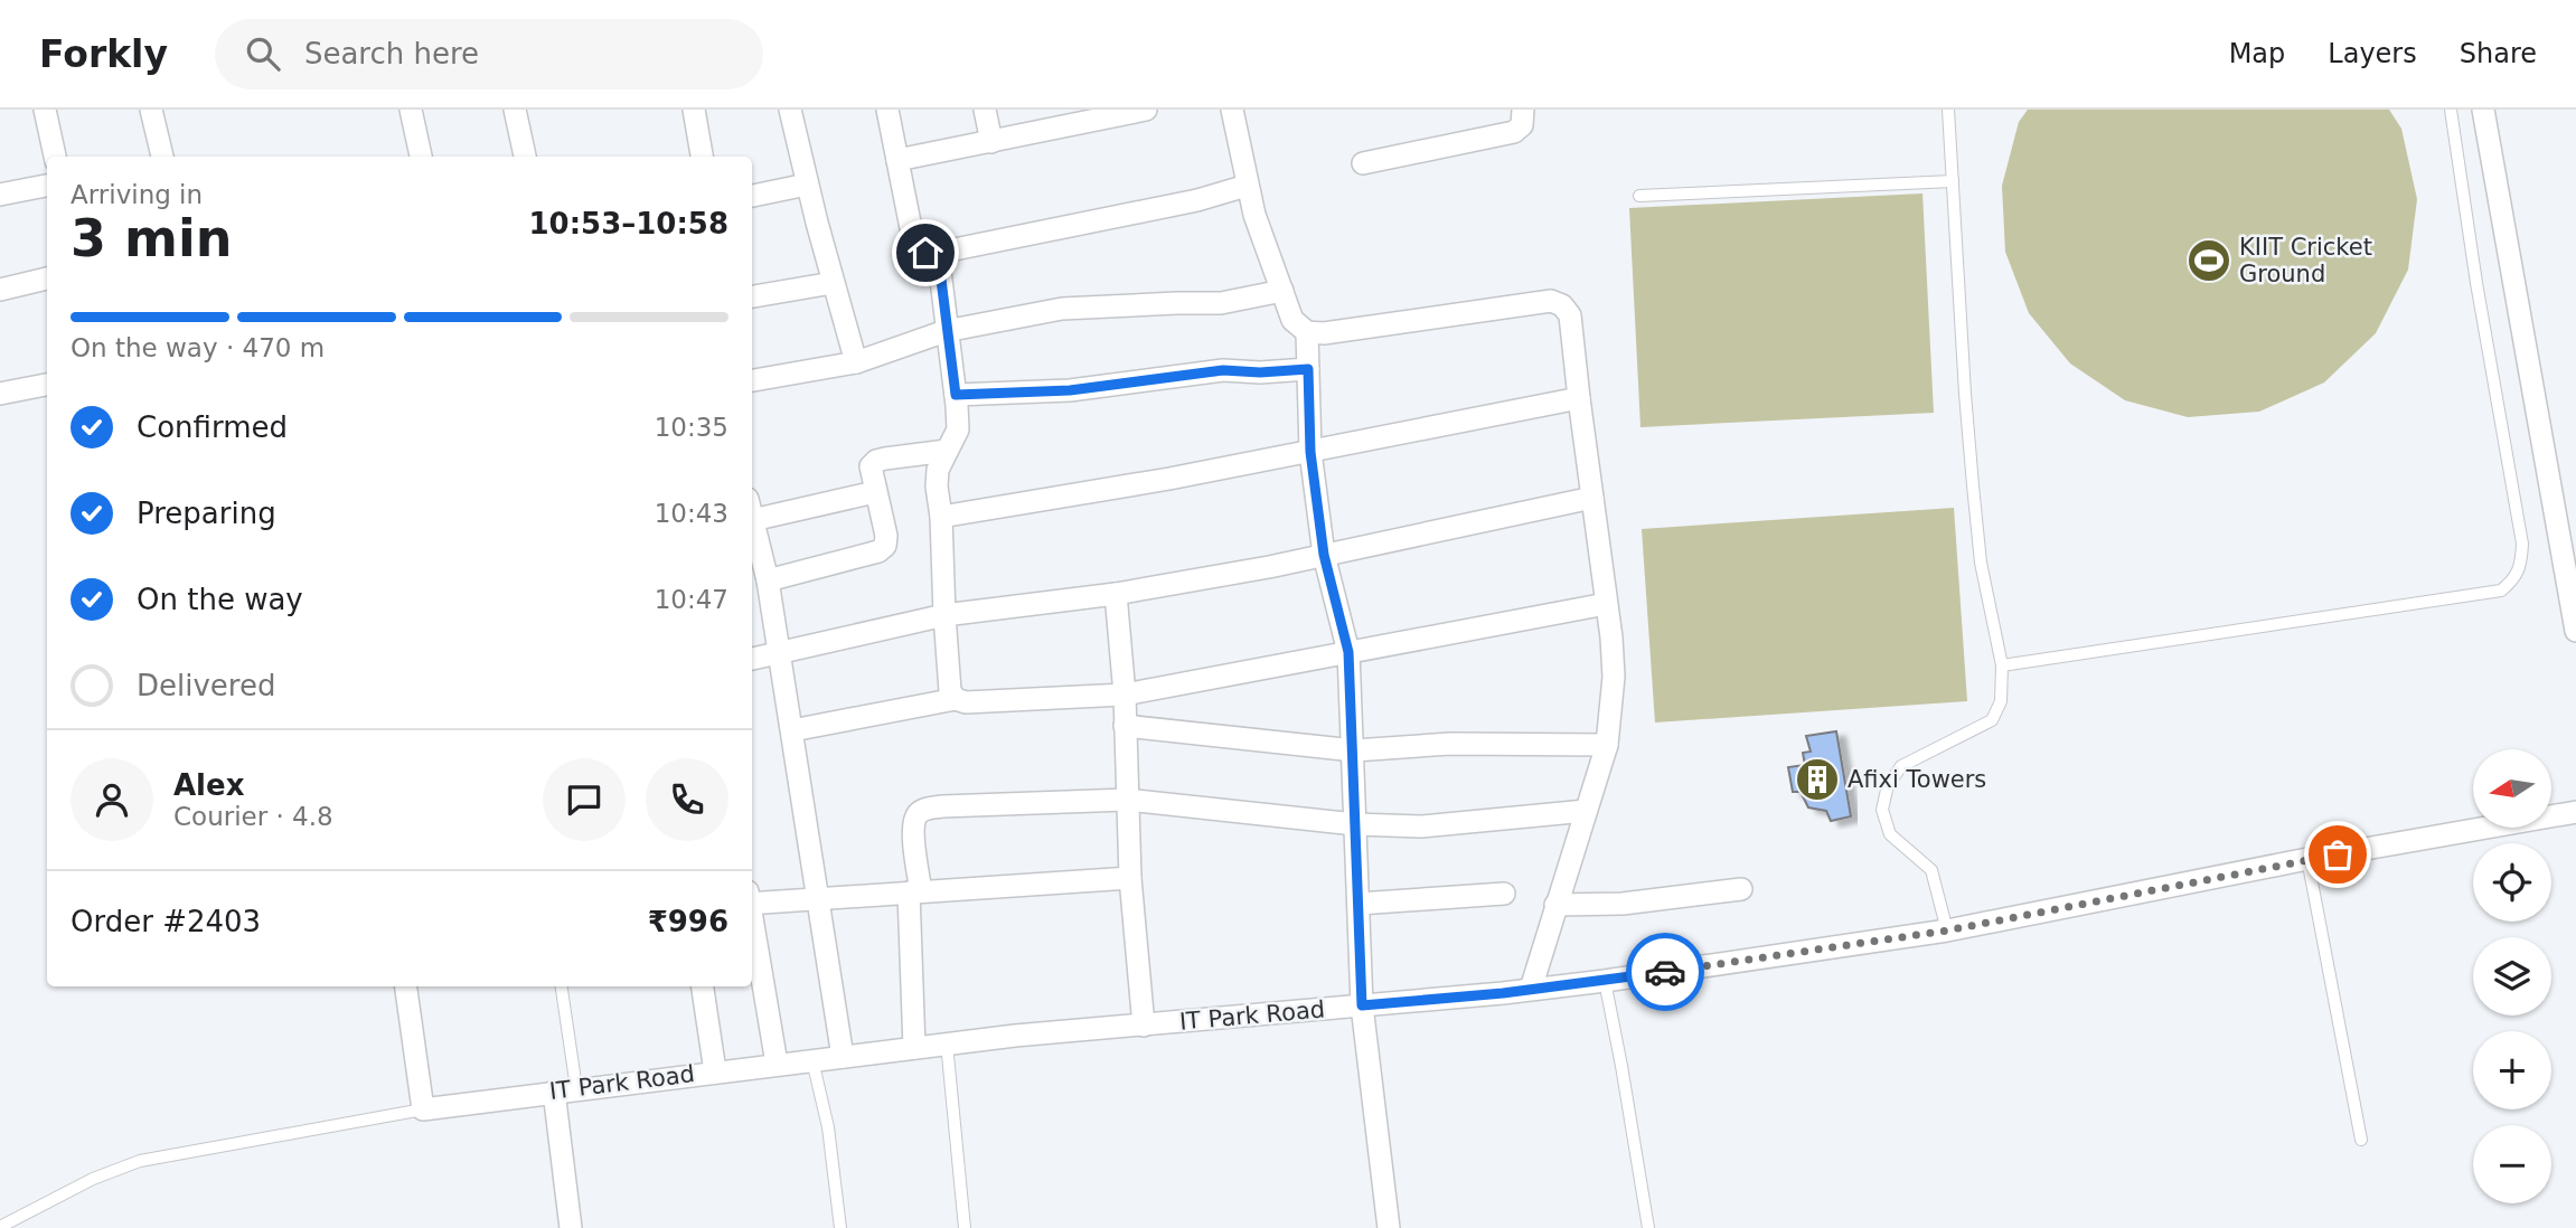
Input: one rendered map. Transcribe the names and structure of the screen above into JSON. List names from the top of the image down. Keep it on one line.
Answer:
{"streets":{"street":["IT Park Road"]},"places":{"sports":["KIIT Cricket Ground"],"building":["Afixi Towers"]},"north":"left","page":{"header":"Forkly","search":"Search here","nav":["Map","Layers","Share"],"heading":["3 min","Arriving in","10:53–10:58"],"panel":["Alex","Courier · 4.8","Order #2403","₹996"],"bar":"On the way · 470 m","list":[["Confirmed","10:35"],["Preparing","10:43"],["On the way","10:47"],"Delivered"],"map_buttons":["+","−"]}}
